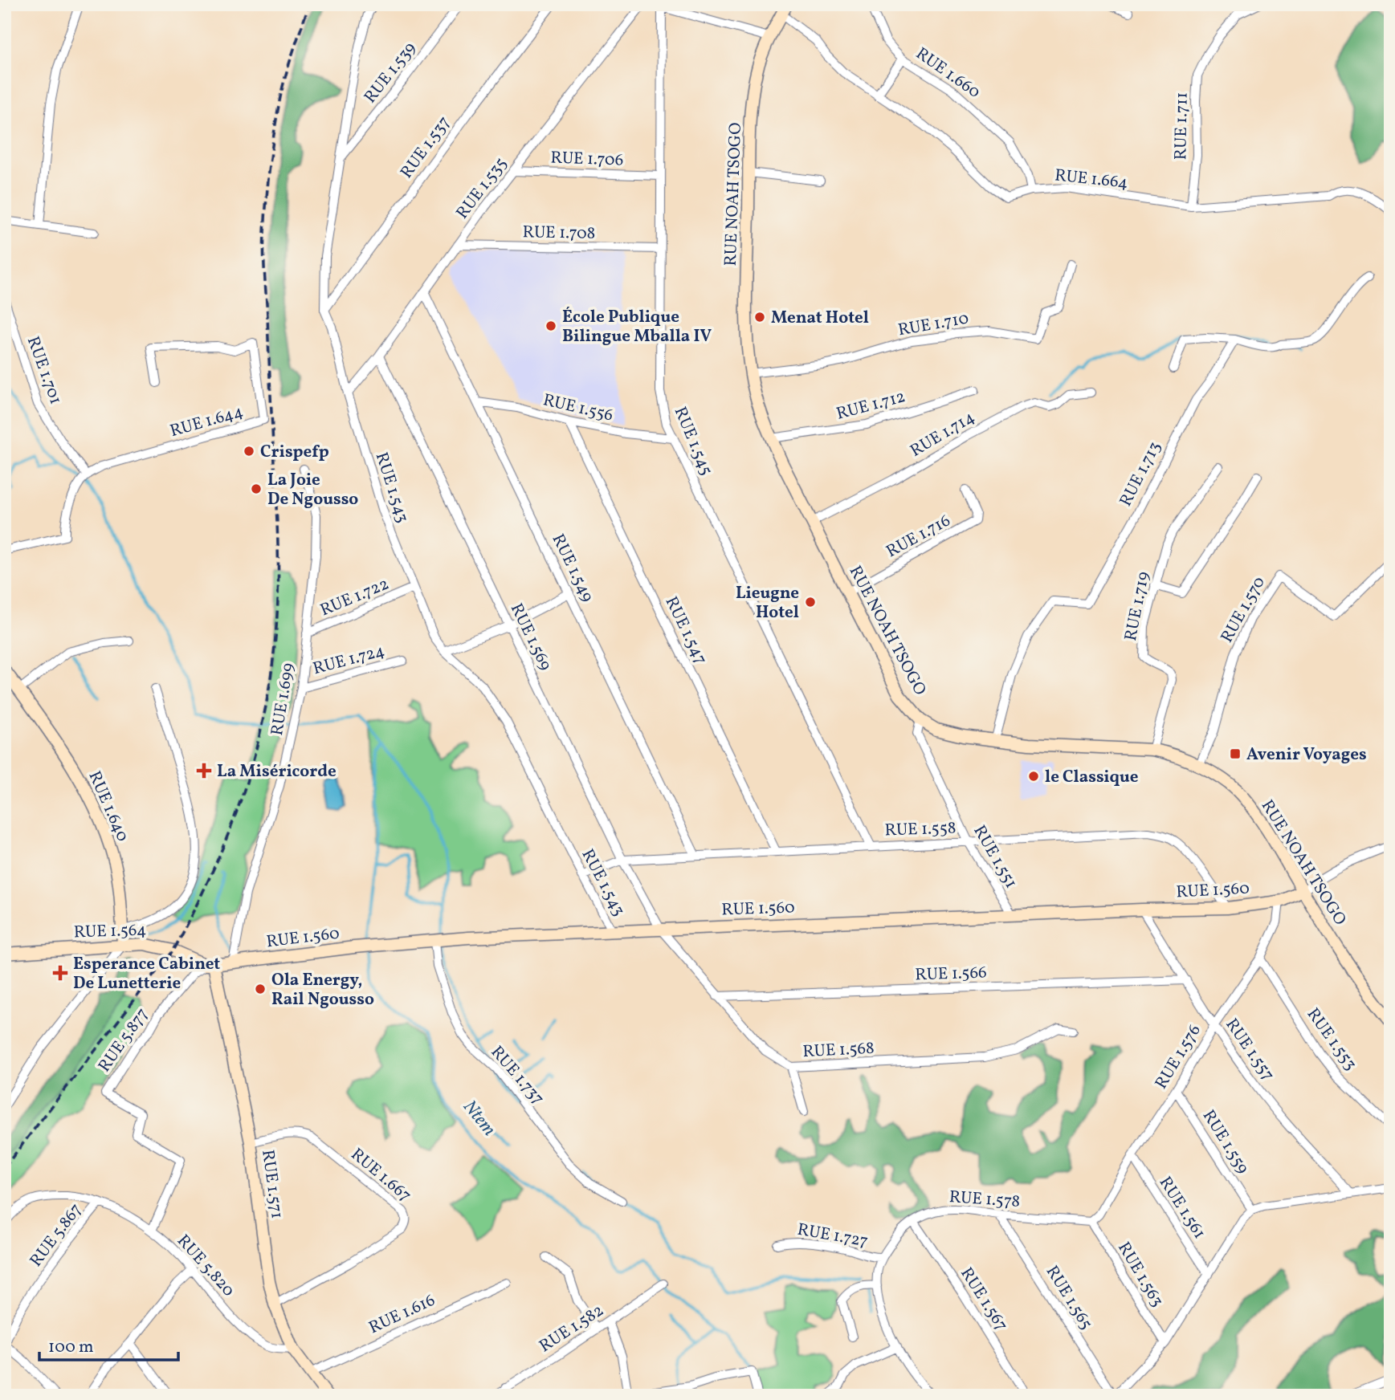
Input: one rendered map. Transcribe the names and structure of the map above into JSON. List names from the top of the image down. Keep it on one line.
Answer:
{"streets":{"main road":["RUE NOAH TSOGO","RUE 1.640","RUE 1.560","RUE 1.564","RUE 1.571"],"street":["RUE 1.539","RUE 1.660","RUE 1.711","RUE 1.537","RUE 1.706","RUE 1.664","RUE 1.535","RUE 1.708","RUE 1.710","RUE 1.701","RUE 1.712","RUE 1.556","RUE 1.644","RUE 1.714","RUE 1.545","RUE 1.713","RUE 1.543","RUE 1.716","RUE 1.549","RUE 1.722","RUE 1.719","RUE 1.570","RUE 1.547","RUE 1.569","RUE 1.724","RUE 1.699","RUE 1.558","RUE 1.551","RUE 1.566","RUE 1.553","RUE 5.877","RUE 1.568","RUE 1.557","RUE 1.576","RUE 1.737","RUE 1.559","RUE 1.667","RUE 1.578","RUE 1.561","RUE 5.867","RUE 1.727","RUE 5.820","RUE 1.563","RUE 1.565","RUE 1.567","RUE 1.616","RUE 1.582"]},"crossings":[["RUE 1.539","RUE 1.543"],["RUE 1.660","RUE 1.664"],["RUE 1.711","RUE 1.664"],["RUE 1.537","RUE 1.543"],["RUE 1.706","RUE 1.535"],["RUE 1.706","RUE 1.545"],["RUE 1.664","RUE NOAH TSOGO"],["RUE 1.535","RUE 1.708"],["RUE 1.535","RUE 1.543"],["RUE 1.535","RUE 1.549"],["RUE 1.535","RUE 1.569"],["RUE NOAH TSOGO","RUE 1.710"],["RUE NOAH TSOGO","RUE 1.712"],["RUE NOAH TSOGO","RUE 1.714"],["RUE NOAH TSOGO","RUE 1.713"],["RUE NOAH TSOGO","RUE 1.716"],["RUE NOAH TSOGO","RUE 1.719"],["RUE NOAH TSOGO","RUE 1.570"],["RUE NOAH TSOGO","RUE 1.551"],["RUE NOAH TSOGO","RUE 1.560"],["RUE 1.708","RUE 1.545"],["RUE 1.701","RUE 1.644"],["RUE 1.556","RUE 1.545"],["RUE 1.556","RUE 1.549"],["RUE 1.556","RUE 1.547"],["RUE 1.545","RUE 1.558"],["RUE 1.543","RUE 1.722"],["RUE 1.543","RUE 1.558"],["RUE 1.543","RUE 1.560"],["RUE 1.549","RUE 1.558"],["RUE 1.722","RUE 1.699"],["RUE 1.547","RUE 1.558"],["RUE 1.569","RUE 1.558"],["RUE 1.569","RUE 1.560"],["RUE 1.569","RUE 1.568"],["RUE 1.724","RUE 1.699"],["RUE 1.699","RUE 1.560"],["RUE 1.640","RUE 1.564"],["RUE 1.558","RUE 1.551"],["RUE 1.558","RUE 1.560"],["RUE 1.551","RUE 1.560"],["RUE 1.560","RUE 1.564"],["RUE 1.560","RUE 5.877"],["RUE 1.560","RUE 1.568"],["RUE 1.560","RUE 1.557"],["RUE 1.560","RUE 1.576"],["RUE 1.560","RUE 1.737"],["RUE 1.560","RUE 1.571"],["RUE 1.564","RUE 5.877"],["RUE 1.564","RUE 1.571"],["RUE 1.566","RUE 1.568"],["RUE 1.566","RUE 1.557"],["RUE 1.553","RUE 1.576"],["RUE 5.877","RUE 1.571"],["RUE 5.877","RUE 5.820"],["RUE 1.557","RUE 1.576"],["RUE 1.576","RUE 1.559"],["RUE 1.576","RUE 1.578"],["RUE 1.576","RUE 1.561"],["RUE 1.576","RUE 1.563"],["RUE 1.667","RUE 1.571"],["RUE 1.571","RUE 5.820"],["RUE 1.571","RUE 1.616"],["RUE 1.578","RUE 1.727"],["RUE 1.578","RUE 1.563"],["RUE 1.578","RUE 1.565"],["RUE 1.578","RUE 1.567"],["RUE 5.867","RUE 5.820"]],"water":["Ntem"],"places":{"other":["Menat Hotel","École Publique Bilingue Mballa IV","Crispefp","La Joie De Ngousso","Lieugne Hotel","le Classique","Ola Energy, Rail Ngousso"],"transit":["Avenir Voyages"],"health":["La Miséricorde","Esperance Cabinet De Lunetterie"]},"scale_bar":"100 m"}
